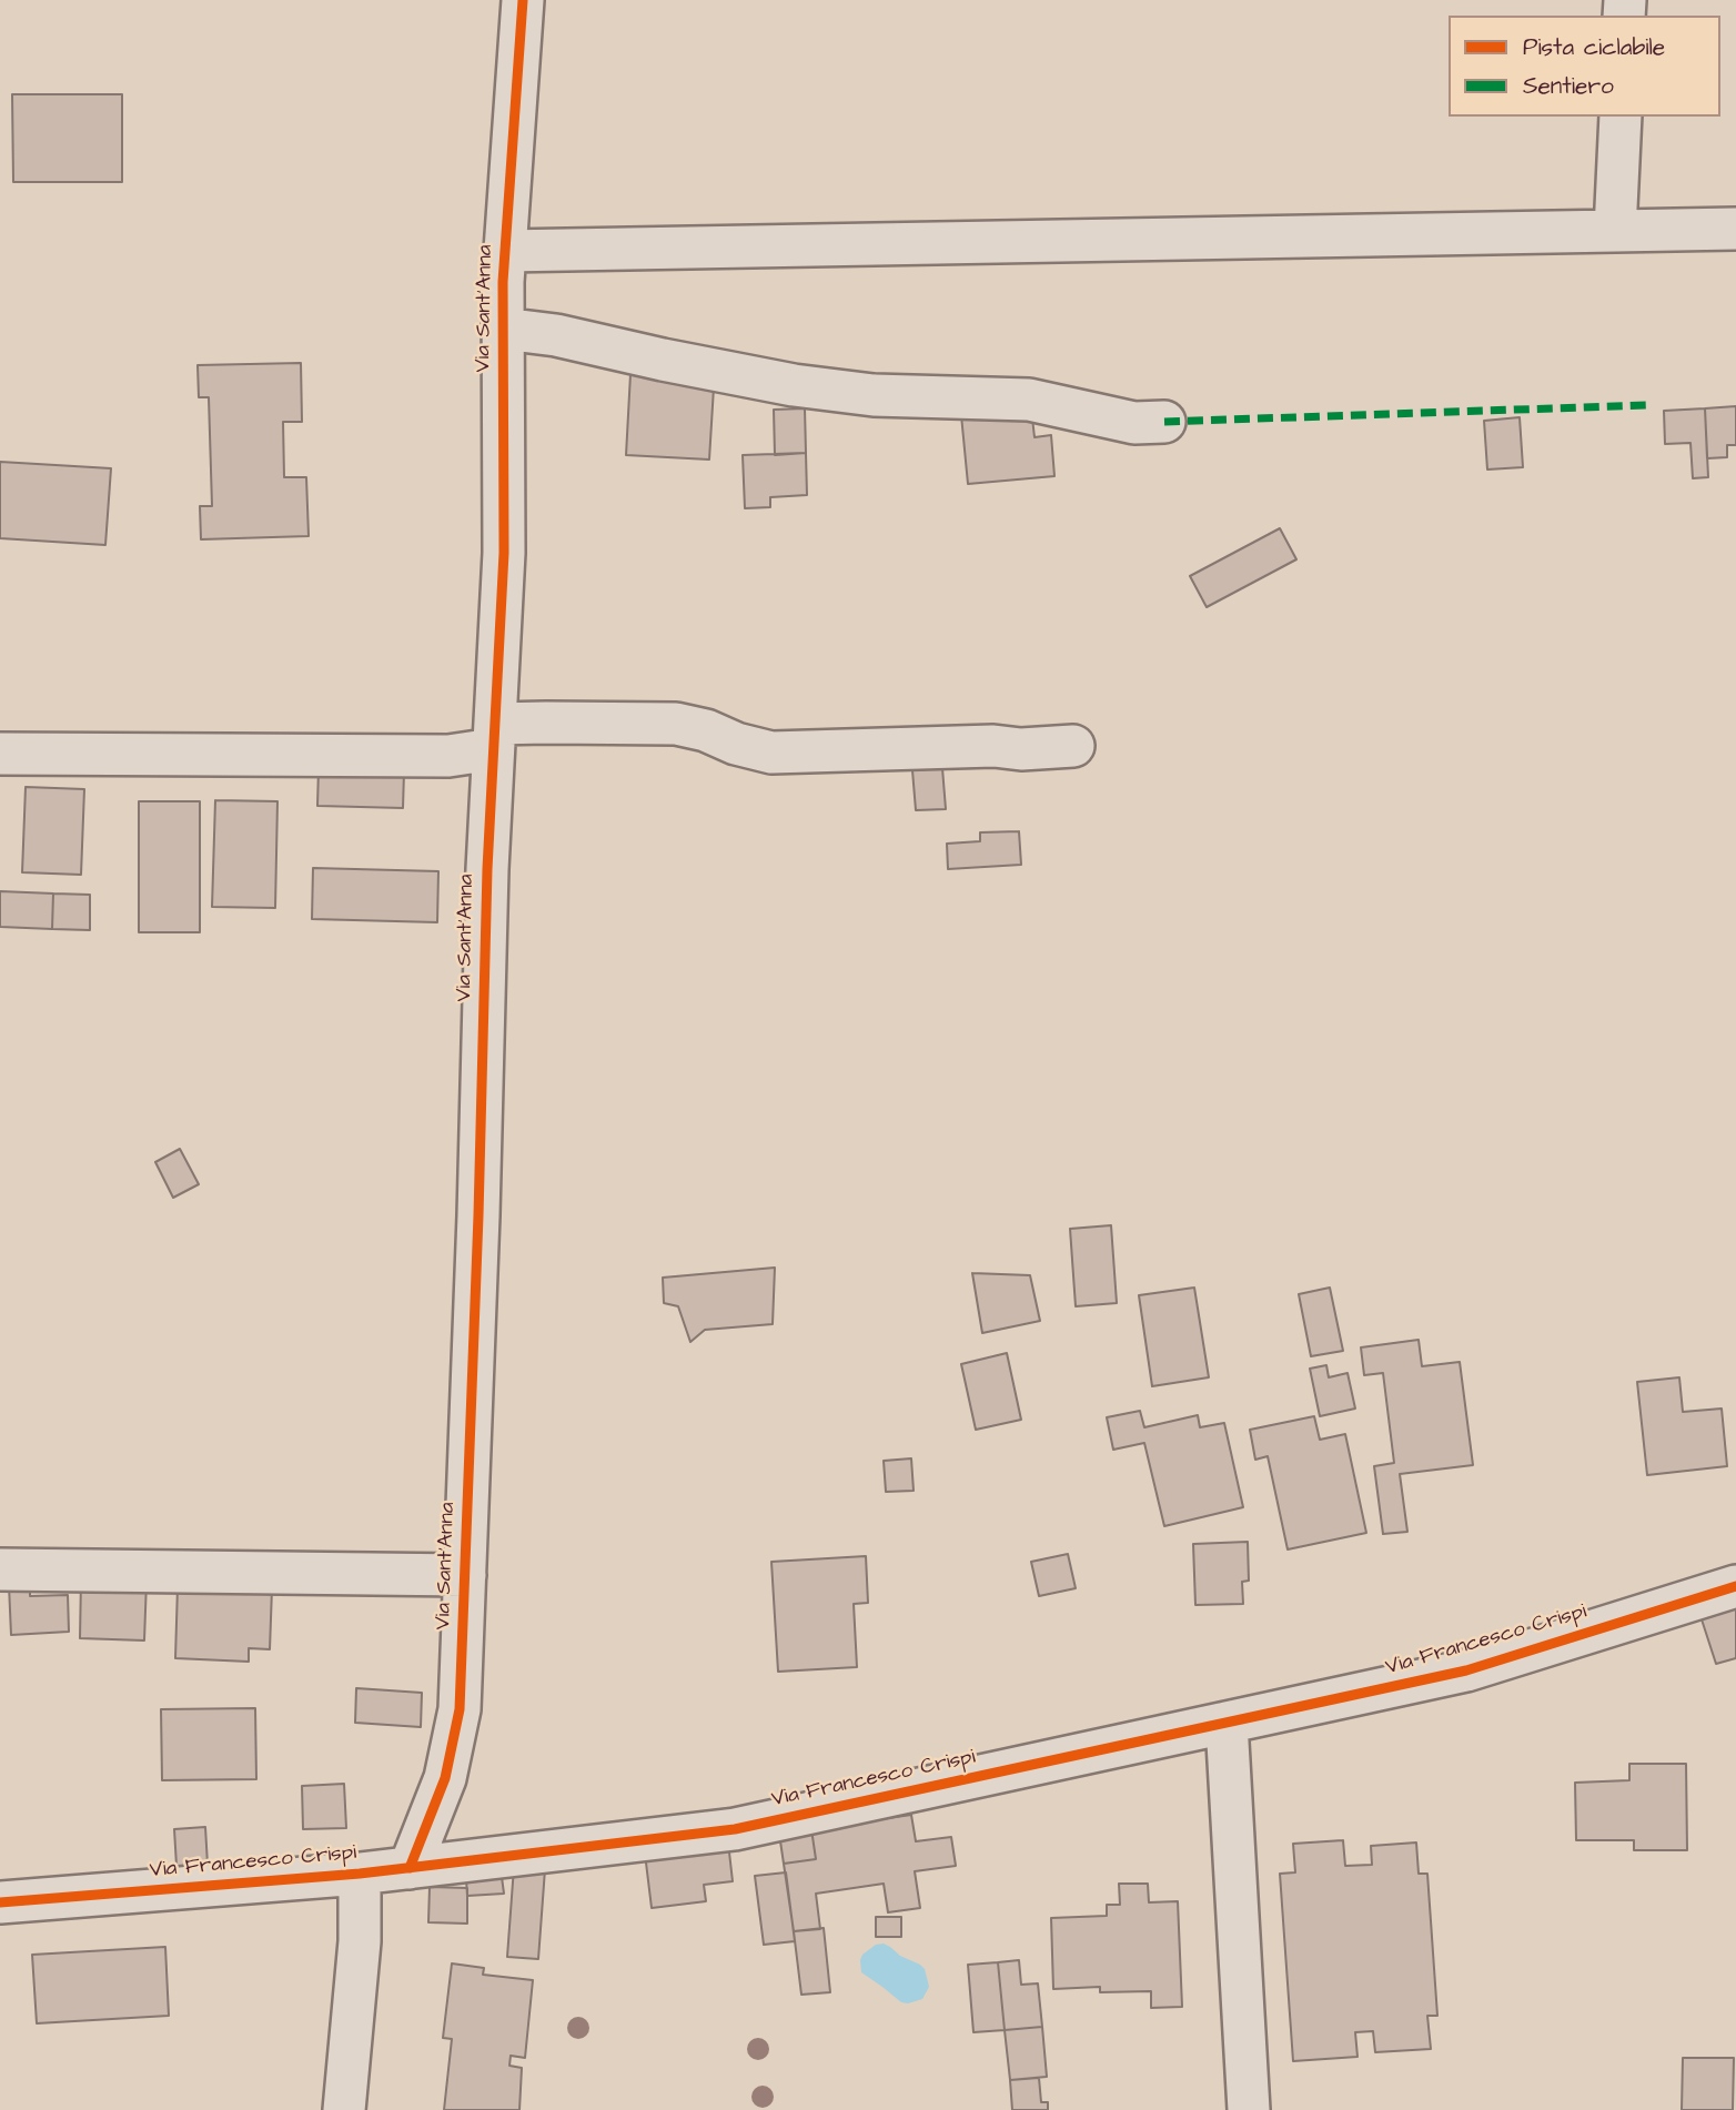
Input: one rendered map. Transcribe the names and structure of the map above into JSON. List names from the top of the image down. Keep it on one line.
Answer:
{"streets":{"street":["Via Sant'Anna","Via Francesco Crispi"]},"crossings":[["Via Sant'Anna","Via Francesco Crispi"]],"legend":["Pista ciclabile","Sentiero"]}
